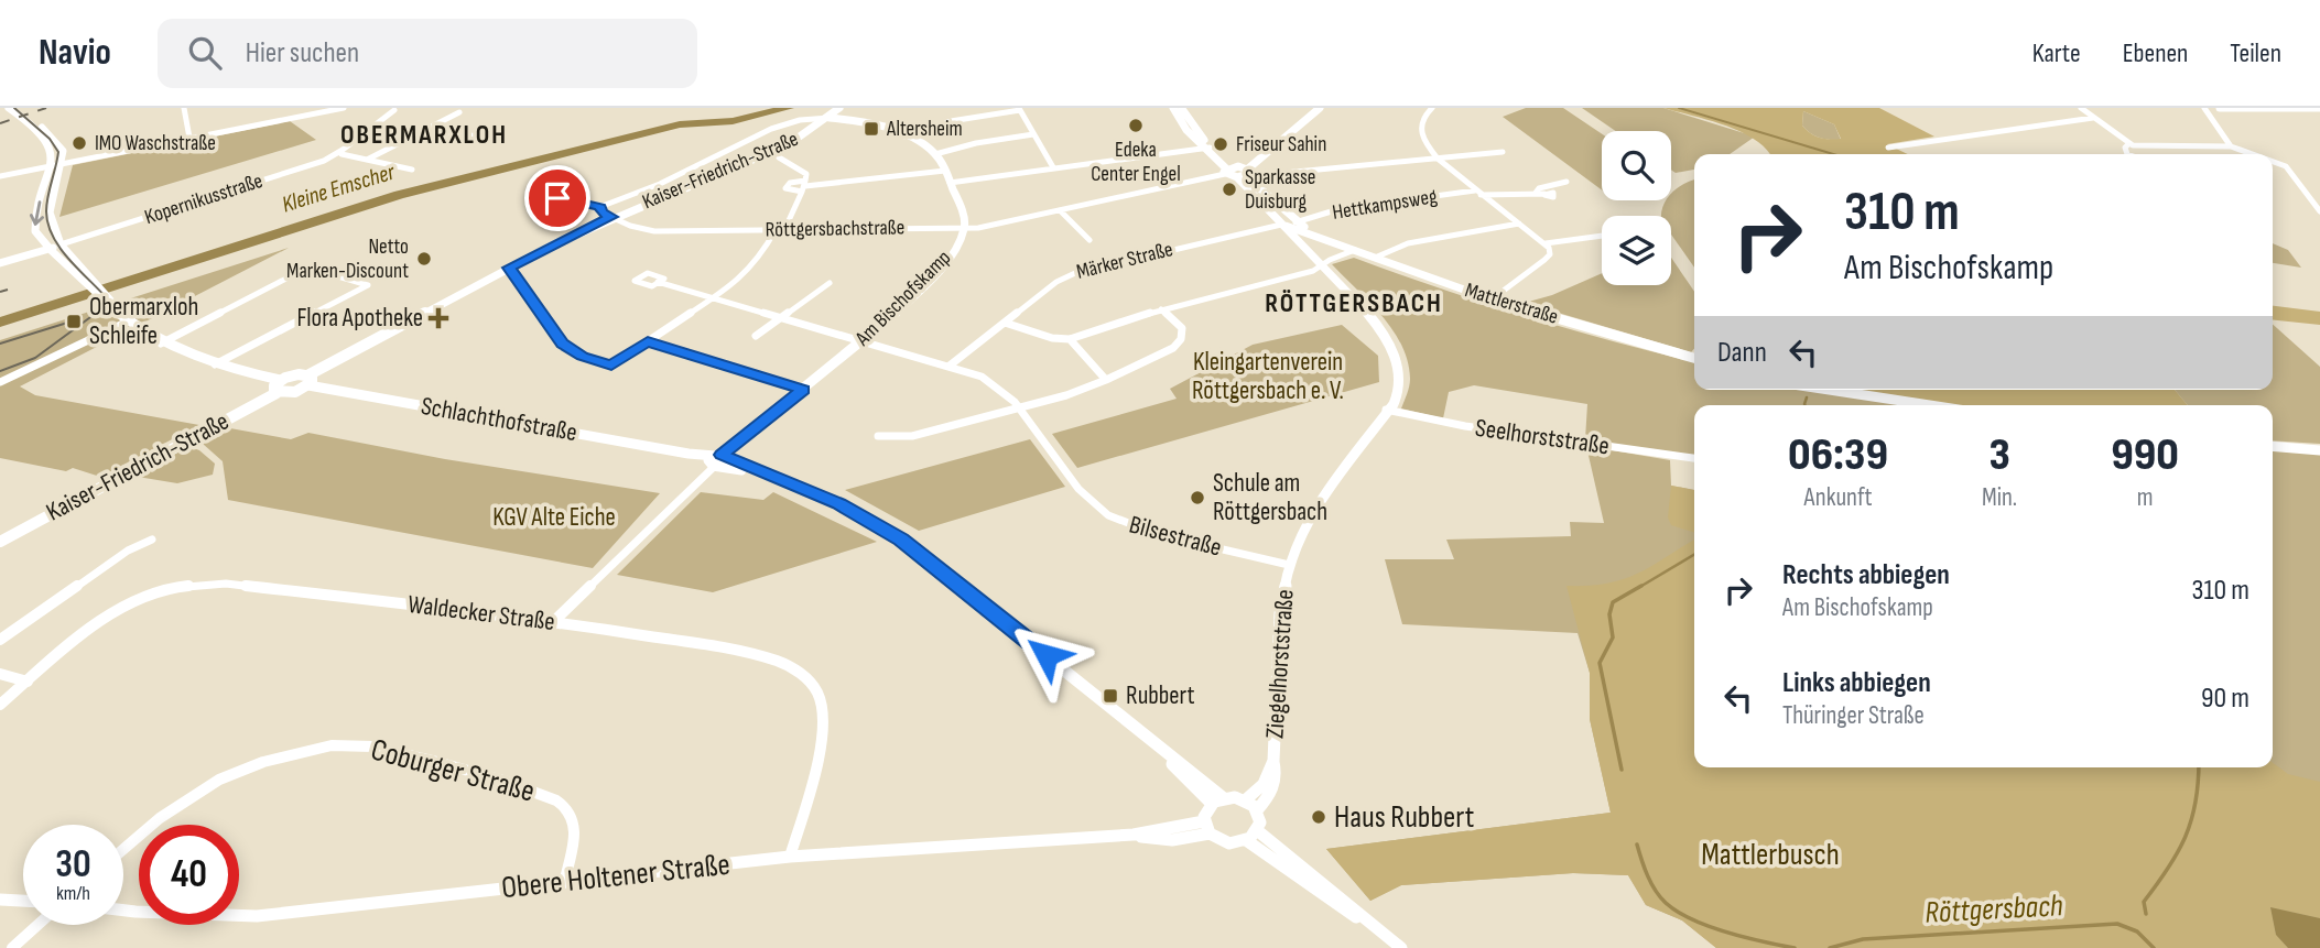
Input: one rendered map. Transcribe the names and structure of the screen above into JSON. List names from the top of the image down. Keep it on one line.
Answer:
{"streets":{"main road":["Kaiser-Friedrich-Straße"],"street":["Kopernikusstraße","Hettkampsweg","Röttgersbachstraße","Märker Straße","Am Bischofskamp","Mattlerstraße","Schlachthofstraße","Seelhorststraße","Bilsestraße","Waldecker Straße","Ziegelhorststraße","Coburger Straße","Obere Holtener Straße"]},"crossings":[["Kaiser-Friedrich-Straße","Röttgersbachstraße"],["Kaiser-Friedrich-Straße","Am Bischofskamp"],["Kaiser-Friedrich-Straße","Schlachthofstraße"],["Hettkampsweg","Mattlerstraße"],["Röttgersbachstraße","Am Bischofskamp"],["Röttgersbachstraße","Mattlerstraße"],["Röttgersbachstraße","Ziegelhorststraße"],["Märker Straße","Mattlerstraße"],["Märker Straße","Bilsestraße"],["Märker Straße","Ziegelhorststraße"],["Am Bischofskamp","Schlachthofstraße"],["Am Bischofskamp","Bilsestraße"],["Am Bischofskamp","Waldecker Straße"],["Mattlerstraße","Ziegelhorststraße"],["Schlachthofstraße","Ziegelhorststraße"],["Schlachthofstraße","Obere Holtener Straße"],["Seelhorststraße","Ziegelhorststraße"],["Bilsestraße","Ziegelhorststraße"],["Waldecker Straße","Obere Holtener Straße"],["Ziegelhorststraße","Obere Holtener Straße"],["Coburger Straße","Obere Holtener Straße"]],"districts":["OBERMARXLOH","RÖTTGERSBACH"],"water":["Kleine Emscher","Röttgersbach"],"parks":["Kleingartenverein Röttgersbach e. V.","KGV Alte Eiche","Mattlerbusch"],"places":{"other":["Edeka Center Engel","IMO Waschstraße","Friseur Sahin","Sparkasse Duisburg","Netto Marken-Discount","Schule am Röttgersbach","Haus Rubbert"],"transit":["Altersheim","Obermarxloh Schleife","Rubbert"],"health":["Flora Apotheke"]},"page":{"header":"Navio","search":"Hier suchen","nav":["Karte","Ebenen","Teilen"],"turn":["310 m","Am Bischofskamp"],"then":"Dann","eta":["06:39","Ankunft","3","Min.","990","m"],"list":[{"name":"Rechts abbiegen","note":"Am Bischofskamp","value":"310 m"},{"name":"Links abbiegen","note":"Thüringer Straße","value":"90 m"}],"speed":"30 km/h","limit":"40"}}
